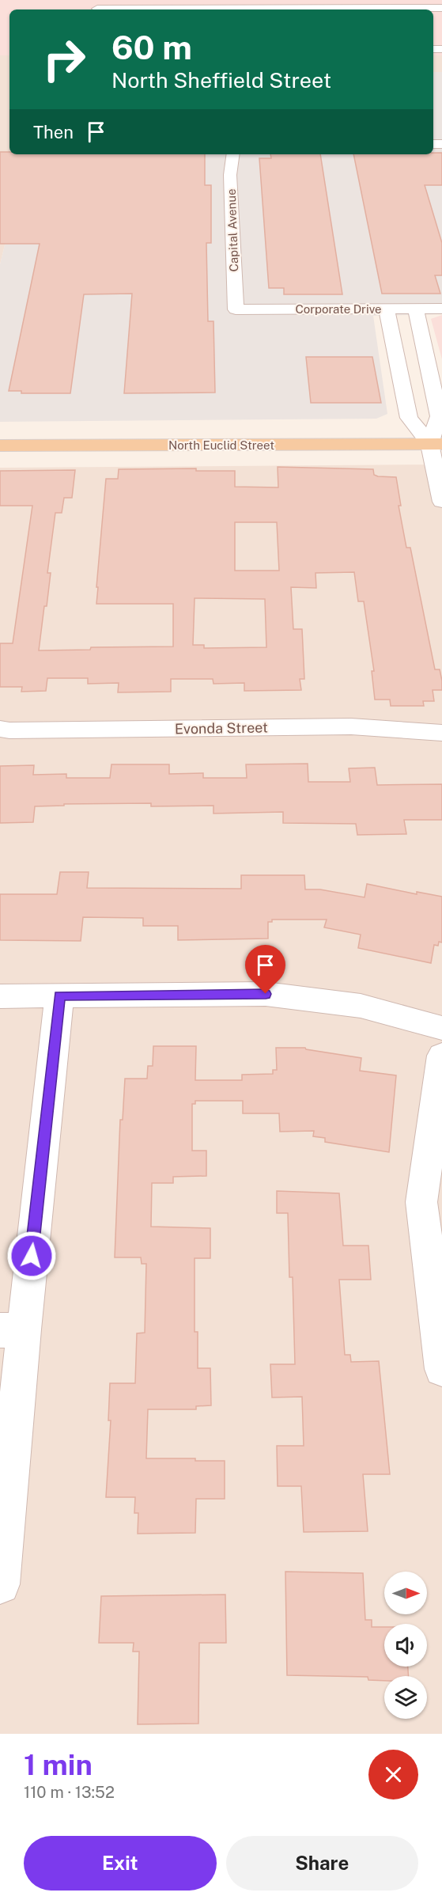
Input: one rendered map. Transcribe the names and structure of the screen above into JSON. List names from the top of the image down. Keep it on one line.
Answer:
{"streets":{"main road":["North Euclid Street"],"street":["Capital Avenue","Corporate Drive","Evonda Street"]},"crossings":[["Capital Avenue","Corporate Drive"]],"north":"right","page":{"turn":["60 m","North Sheffield Street"],"then":"Then","heading":["1 min","110 m · 13:52"],"buttons":["Exit","Share"]}}
